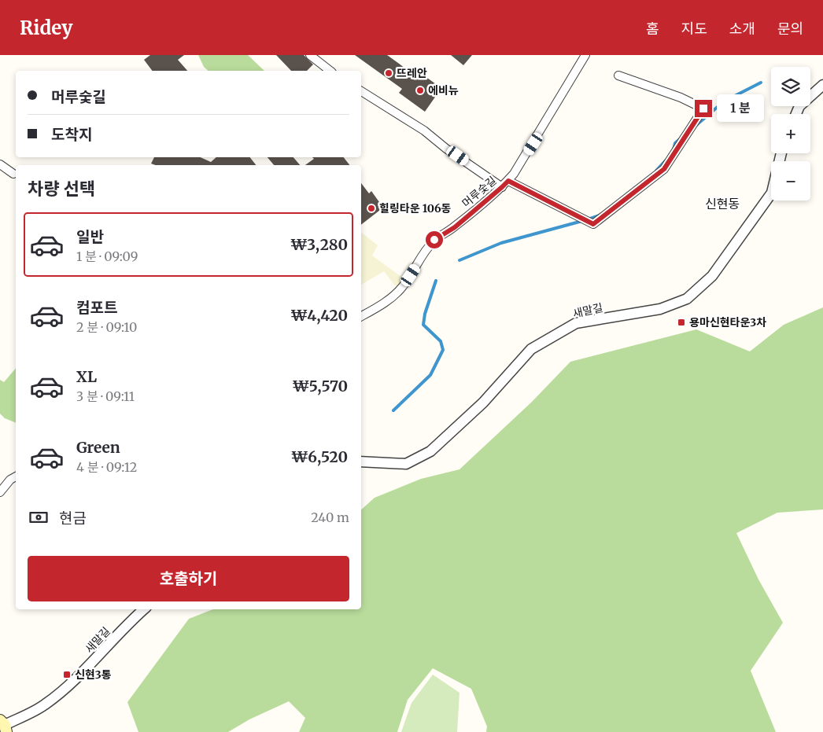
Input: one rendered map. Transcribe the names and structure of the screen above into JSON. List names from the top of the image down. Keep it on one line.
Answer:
{"streets":{"street":["머루숯길","새말길"]},"districts":["신현동"],"places":{"other":["뜨레안","에비뉴","힐링타운 106동"],"transit":["용마신현타운3차","신현3통"]},"page":{"header":"Ridey","nav":["홈","지도","소개","문의"],"map_buttons":["+","−"],"banner":["머루숯길","도착지"],"bubble":"1 분","heading":"차량 선택","list":[{"name":"일반","note":"1 분 · 09:09","value":"₩3,280"},{"name":"컴포트","note":"2 분 · 09:10","value":"₩4,420"},{"name":"XL","note":"3 분 · 09:11","value":"₩5,570"},{"name":"Green","note":"4 분 · 09:12","value":"₩6,520"}],"pay":["현금","240 m"],"buttons":"호출하기"}}
